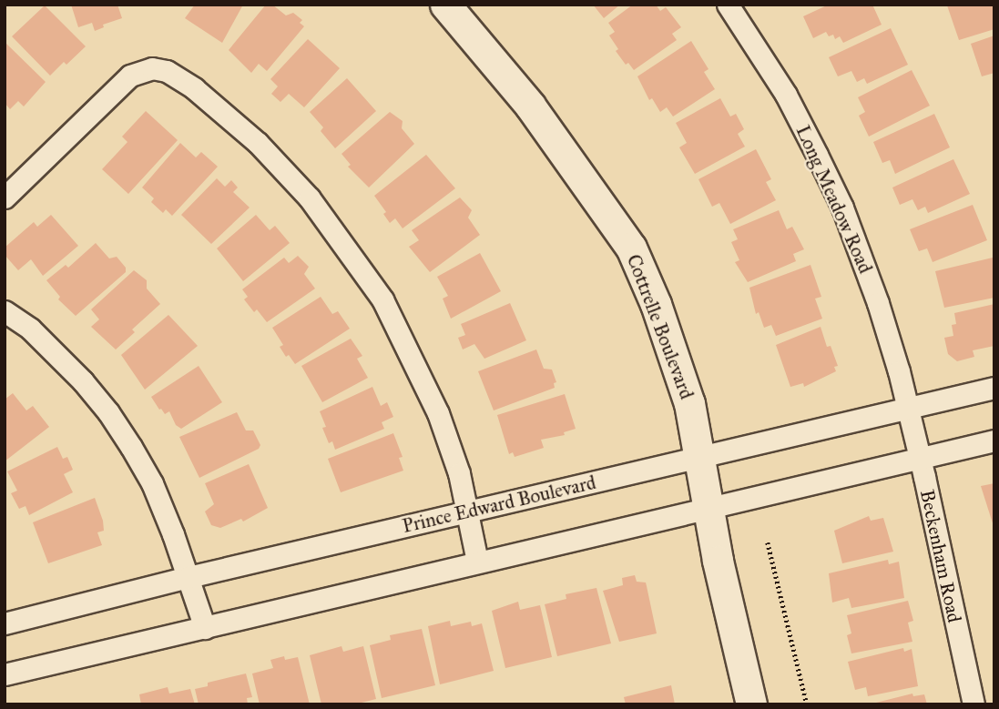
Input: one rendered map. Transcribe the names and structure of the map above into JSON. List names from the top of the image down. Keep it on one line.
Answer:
{"streets":{"main road":["Cottrelle Boulevard"],"street":["Long Meadow Road","Prince Edward Boulevard","Beckenham Road"]},"crossings":[["Long Meadow Road","Prince Edward Boulevard"],["Long Meadow Road","Beckenham Road"],["Cottrelle Boulevard","Prince Edward Boulevard"],["Prince Edward Boulevard","Beckenham Road"]]}
